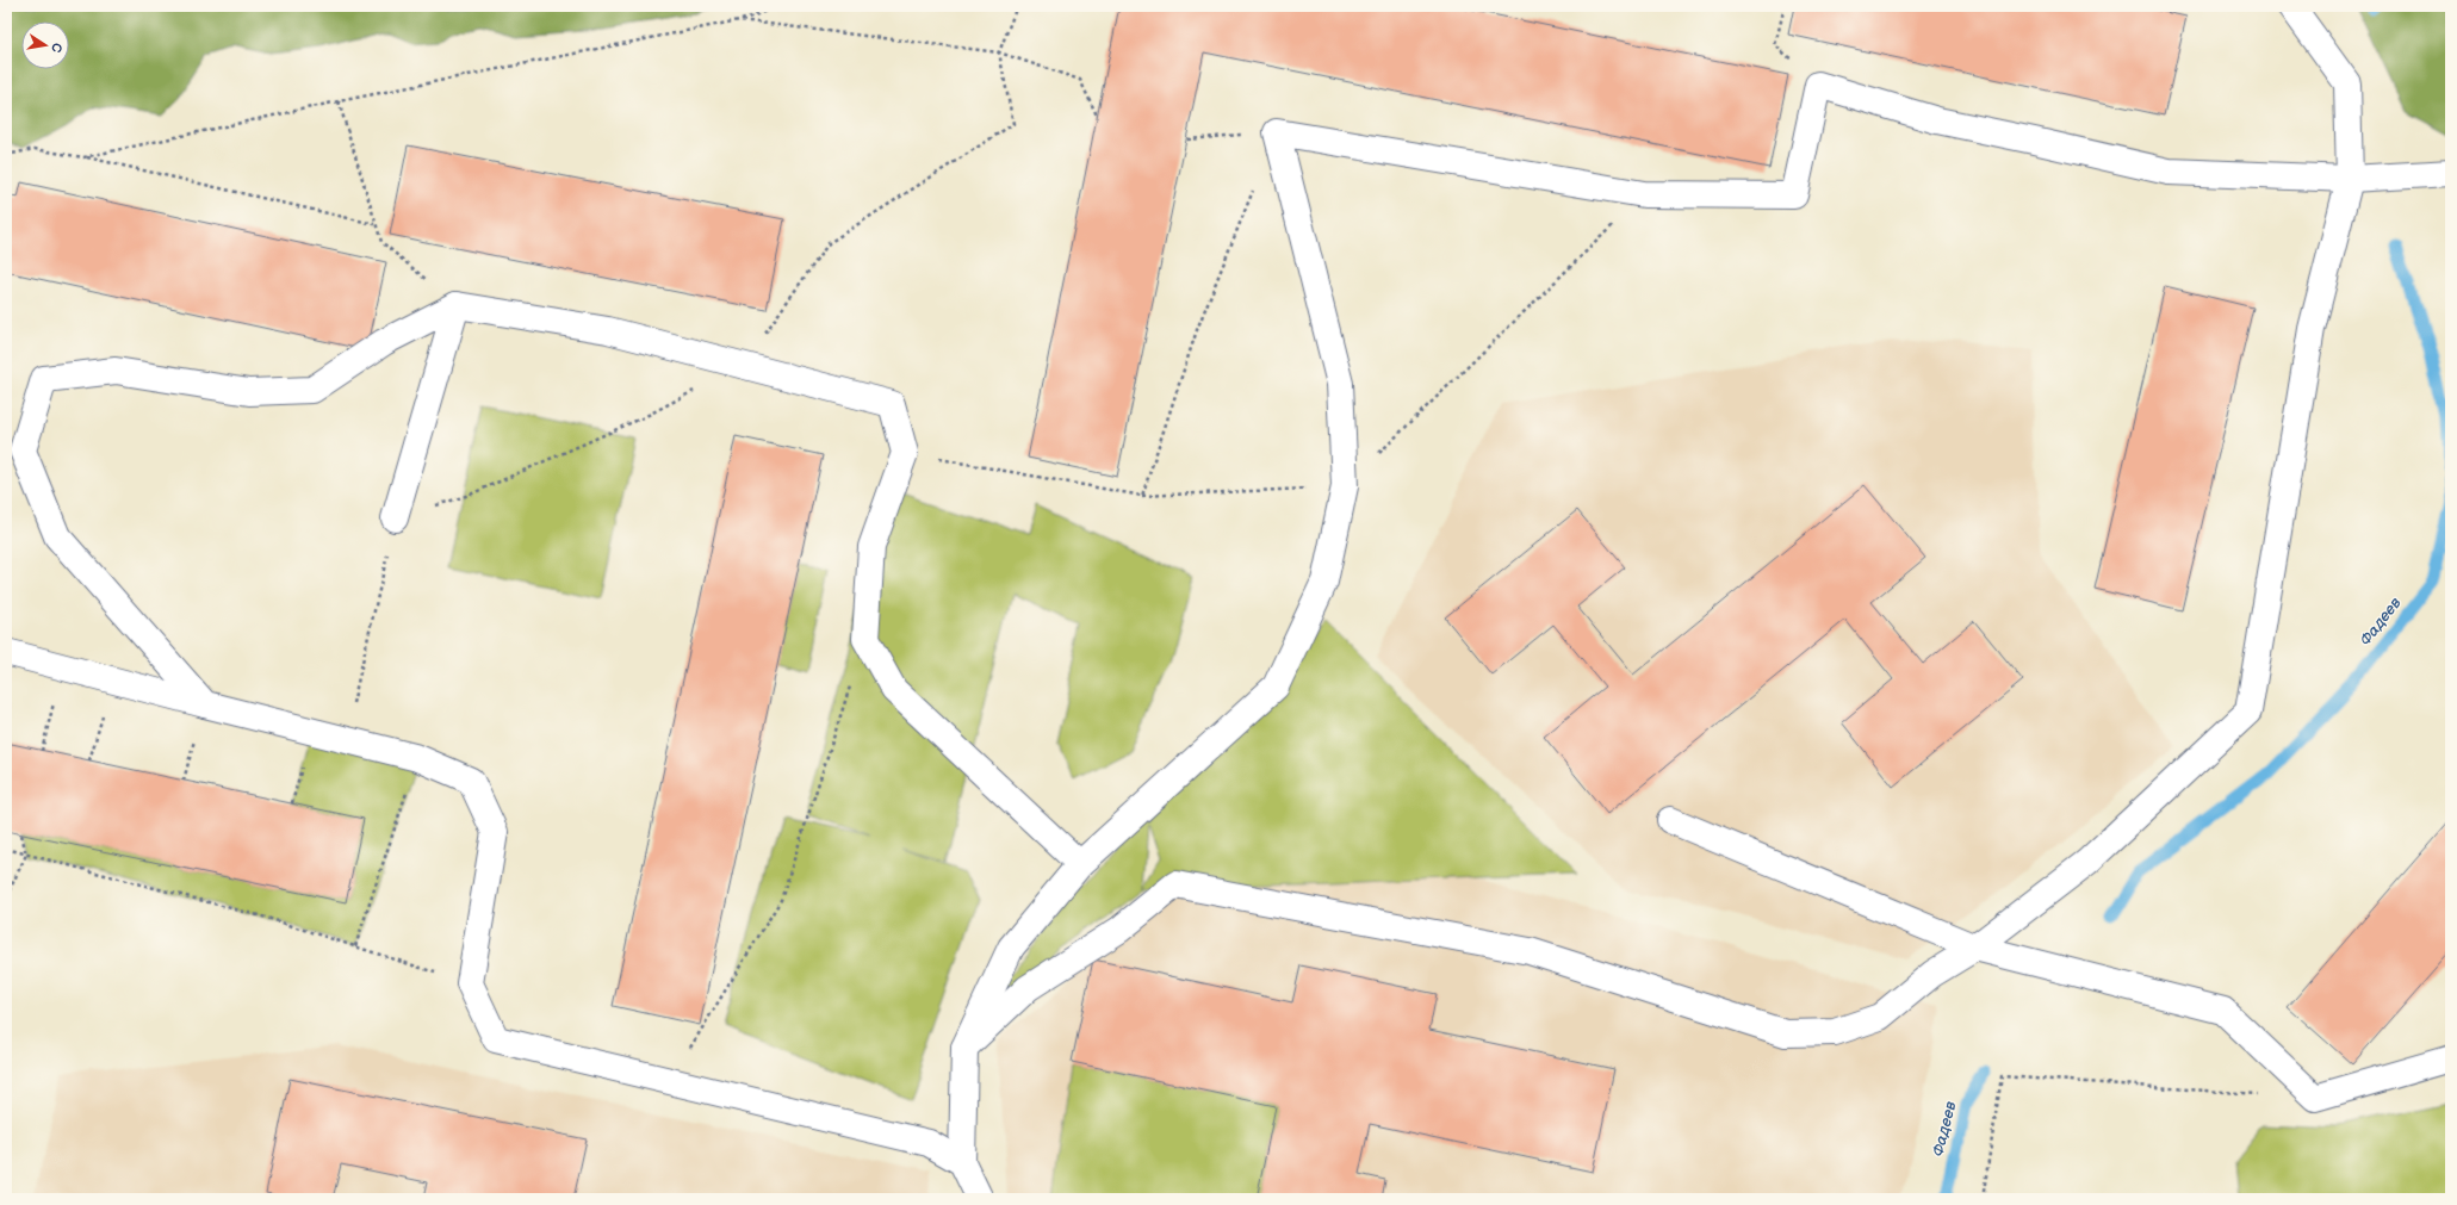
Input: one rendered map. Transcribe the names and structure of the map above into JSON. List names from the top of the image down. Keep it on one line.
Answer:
{"water":["Фадеев"],"north":"right"}
